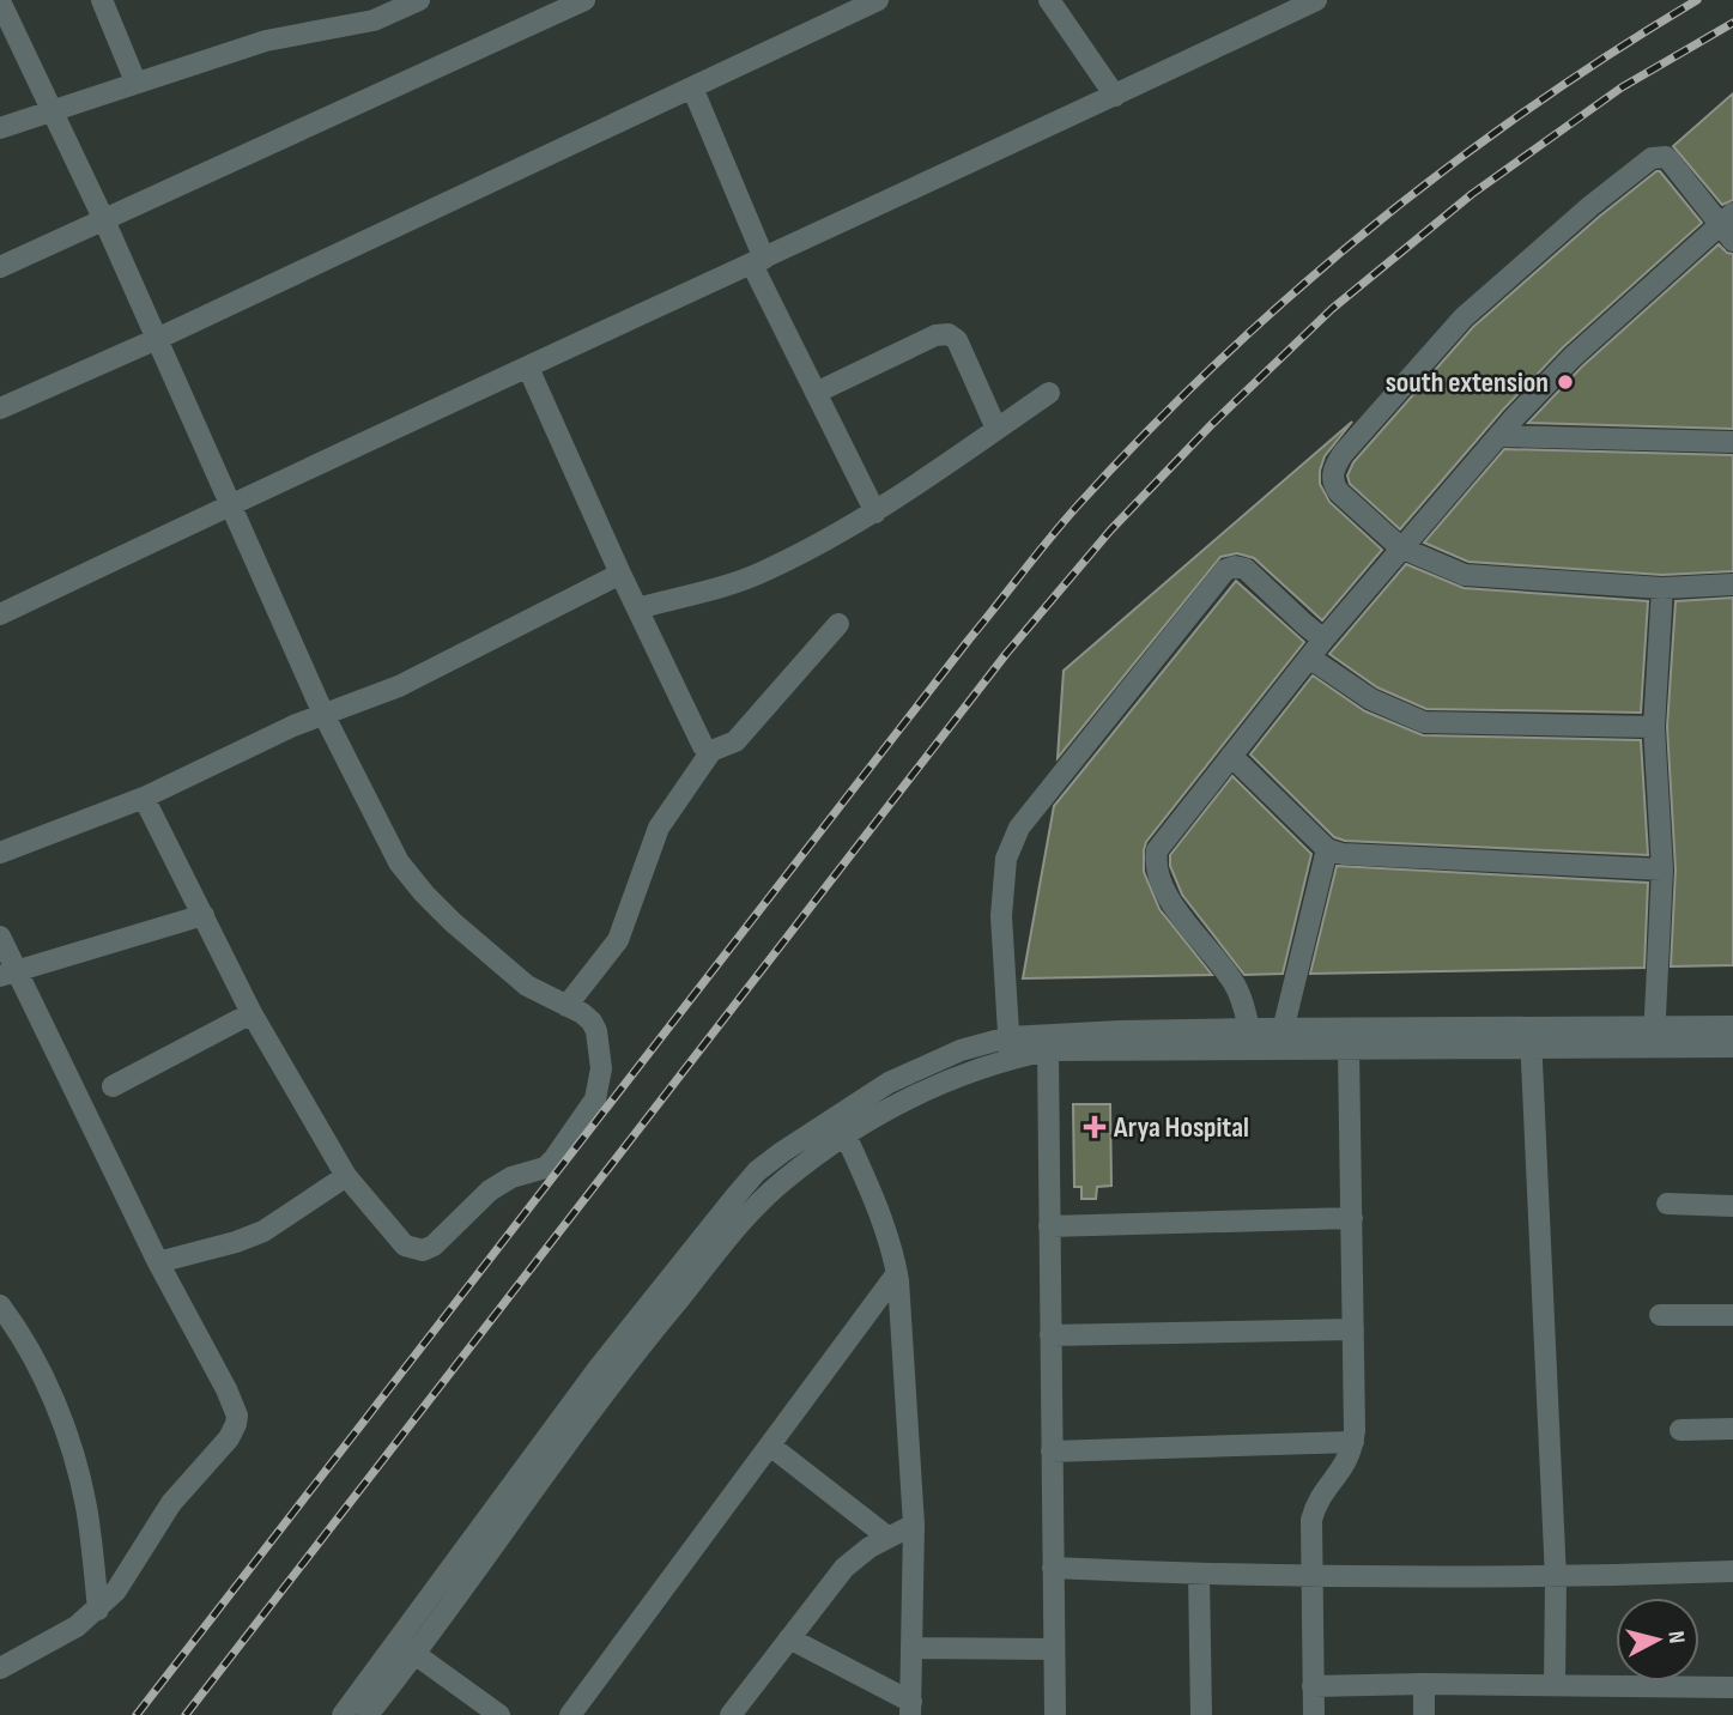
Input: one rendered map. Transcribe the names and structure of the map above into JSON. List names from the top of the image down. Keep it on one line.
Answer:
{"places":{"other":["south extension"],"health":["Arya Hospital"]},"north":"right"}
